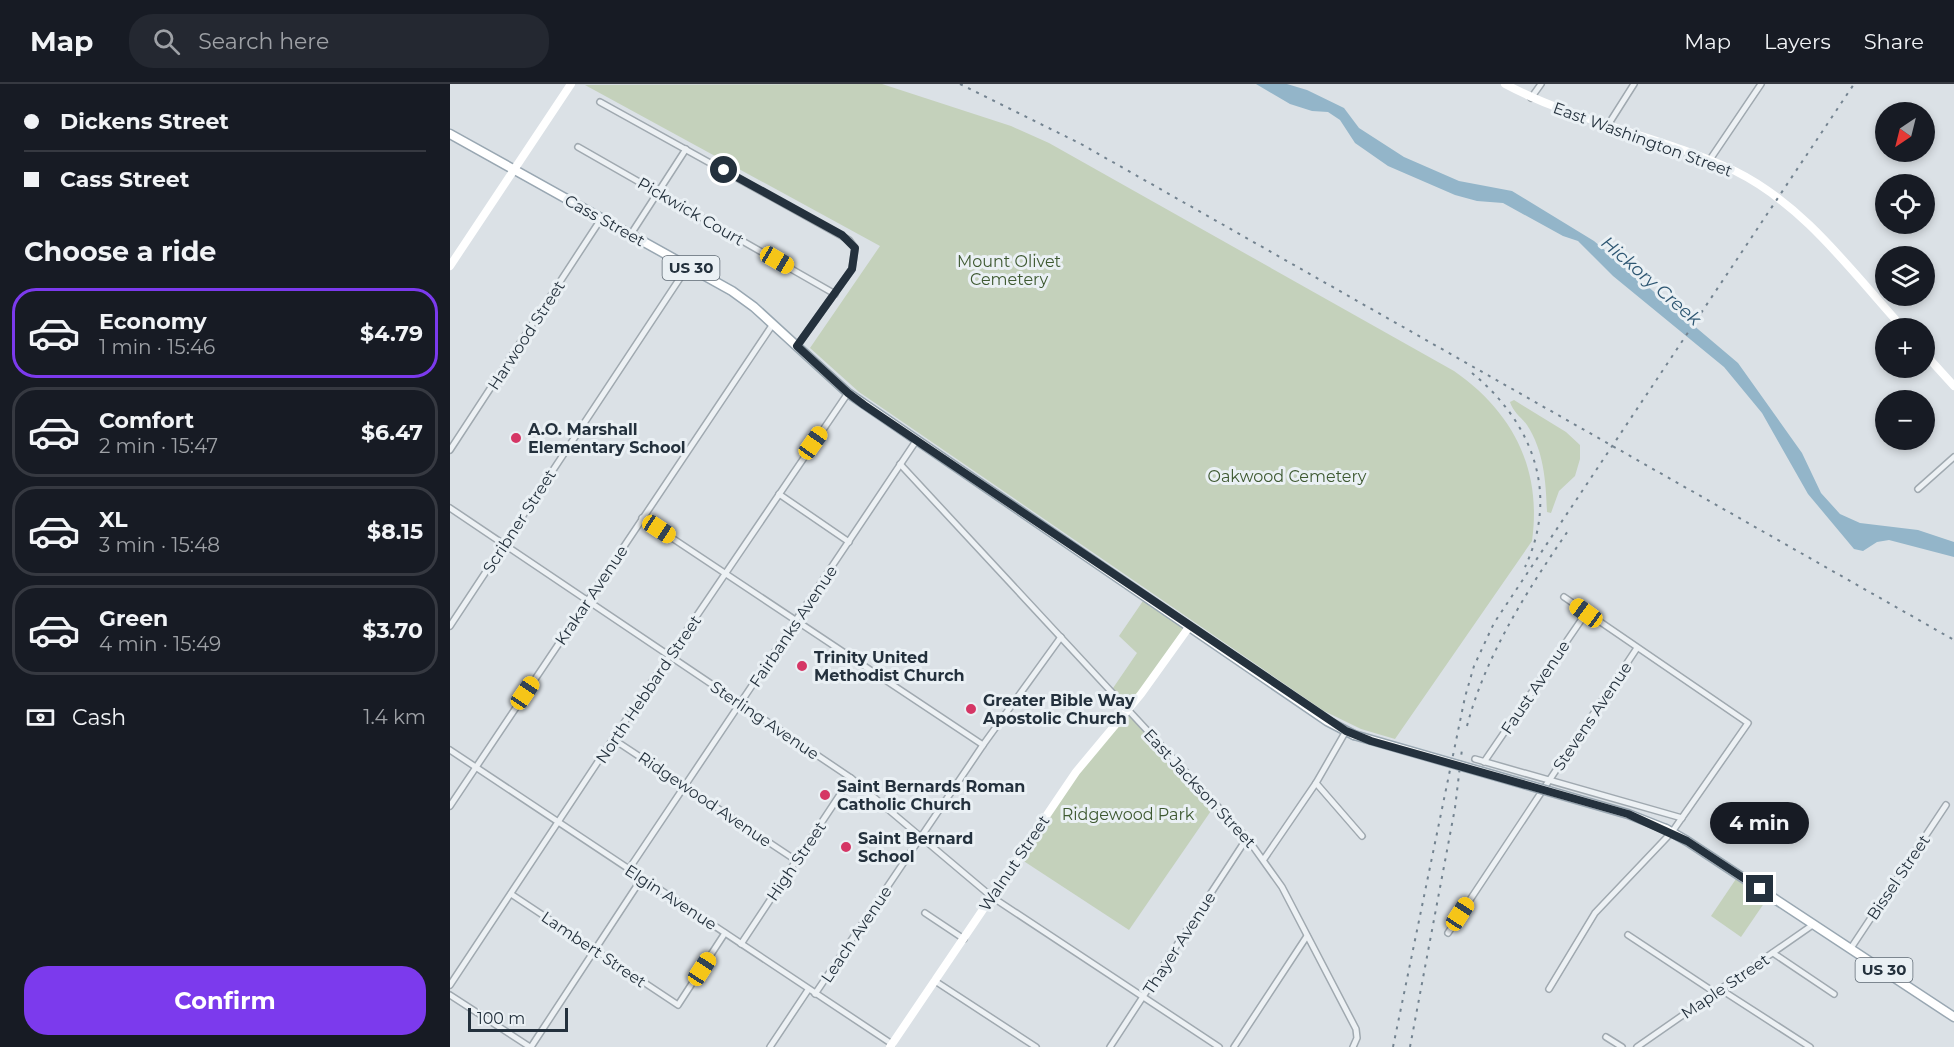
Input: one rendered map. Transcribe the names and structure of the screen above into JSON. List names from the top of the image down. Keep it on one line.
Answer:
{"streets":{"main road":["Cass Street","US 30"],"street":["East Washington Street","Pickwick Court","Harwood Street","Scribner Street","Krakar Avenue","Fairbanks Avenue","Faust Avenue","North Hebbard Street","Stevens Avenue","Sterling Avenue","East Jackson Street","Ridgewood Avenue","High Street","Walnut Street","Bissel Street","Elgin Avenue","Leach Avenue","Thayer Avenue","Lambert Street","Maple Street"]},"crossings":[["Cass Street","Harwood Street"],["Cass Street","Scribner Street"],["Cass Street","Krakar Avenue"],["Cass Street","Fairbanks Avenue"],["Cass Street","North Hebbard Street"],["Cass Street","Walnut Street"],["Cass Street","Bissel Street"],["Cass Street","Maple Street"],["Scribner Street","Sterling Avenue"],["Krakar Avenue","Sterling Avenue"],["Krakar Avenue","Elgin Avenue"],["Fairbanks Avenue","Sterling Avenue"],["Fairbanks Avenue","East Jackson Street"],["Fairbanks Avenue","Ridgewood Avenue"],["Fairbanks Avenue","Elgin Avenue"],["North Hebbard Street","Sterling Avenue"],["North Hebbard Street","Ridgewood Avenue"],["North Hebbard Street","Elgin Avenue"],["North Hebbard Street","Lambert Street"],["Sterling Avenue","High Street"],["Sterling Avenue","Walnut Street"],["Sterling Avenue","Leach Avenue"],["Sterling Avenue","Thayer Avenue"],["East Jackson Street","Walnut Street"],["East Jackson Street","Leach Avenue"],["East Jackson Street","Thayer Avenue"],["Ridgewood Avenue","High Street"],["High Street","Elgin Avenue"],["Walnut Street","Elgin Avenue"],["Elgin Avenue","Leach Avenue"],["Elgin Avenue","Lambert Street"]],"water":["Hickory Creek"],"parks":["Mount Olivet Cemetery","Oakwood Cemetery","Ridgewood Park"],"places":["A.O. Marshall Elementary School","Trinity United Methodist Church","Greater Bible Way Apostolic Church","Saint Bernards Roman Catholic Church","Saint Bernard School"],"scale_bar":"100 m","north":"bottom left","page":{"header":"Map","search":"Search here","nav":["Map","Layers","Share"],"banner":["Dickens Street","Cass Street"],"map_buttons":["+","−"],"heading":"Choose a ride","list":[{"name":"Economy","note":"1 min · 15:46","value":"$4.79"},{"name":"Comfort","note":"2 min · 15:47","value":"$6.47"},{"name":"XL","note":"3 min · 15:48","value":"$8.15"},{"name":"Green","note":"4 min · 15:49","value":"$3.70"}],"pay":["Cash","1.4 km"],"bubble":"4 min","buttons":"Confirm","scale":"100 m"}}
